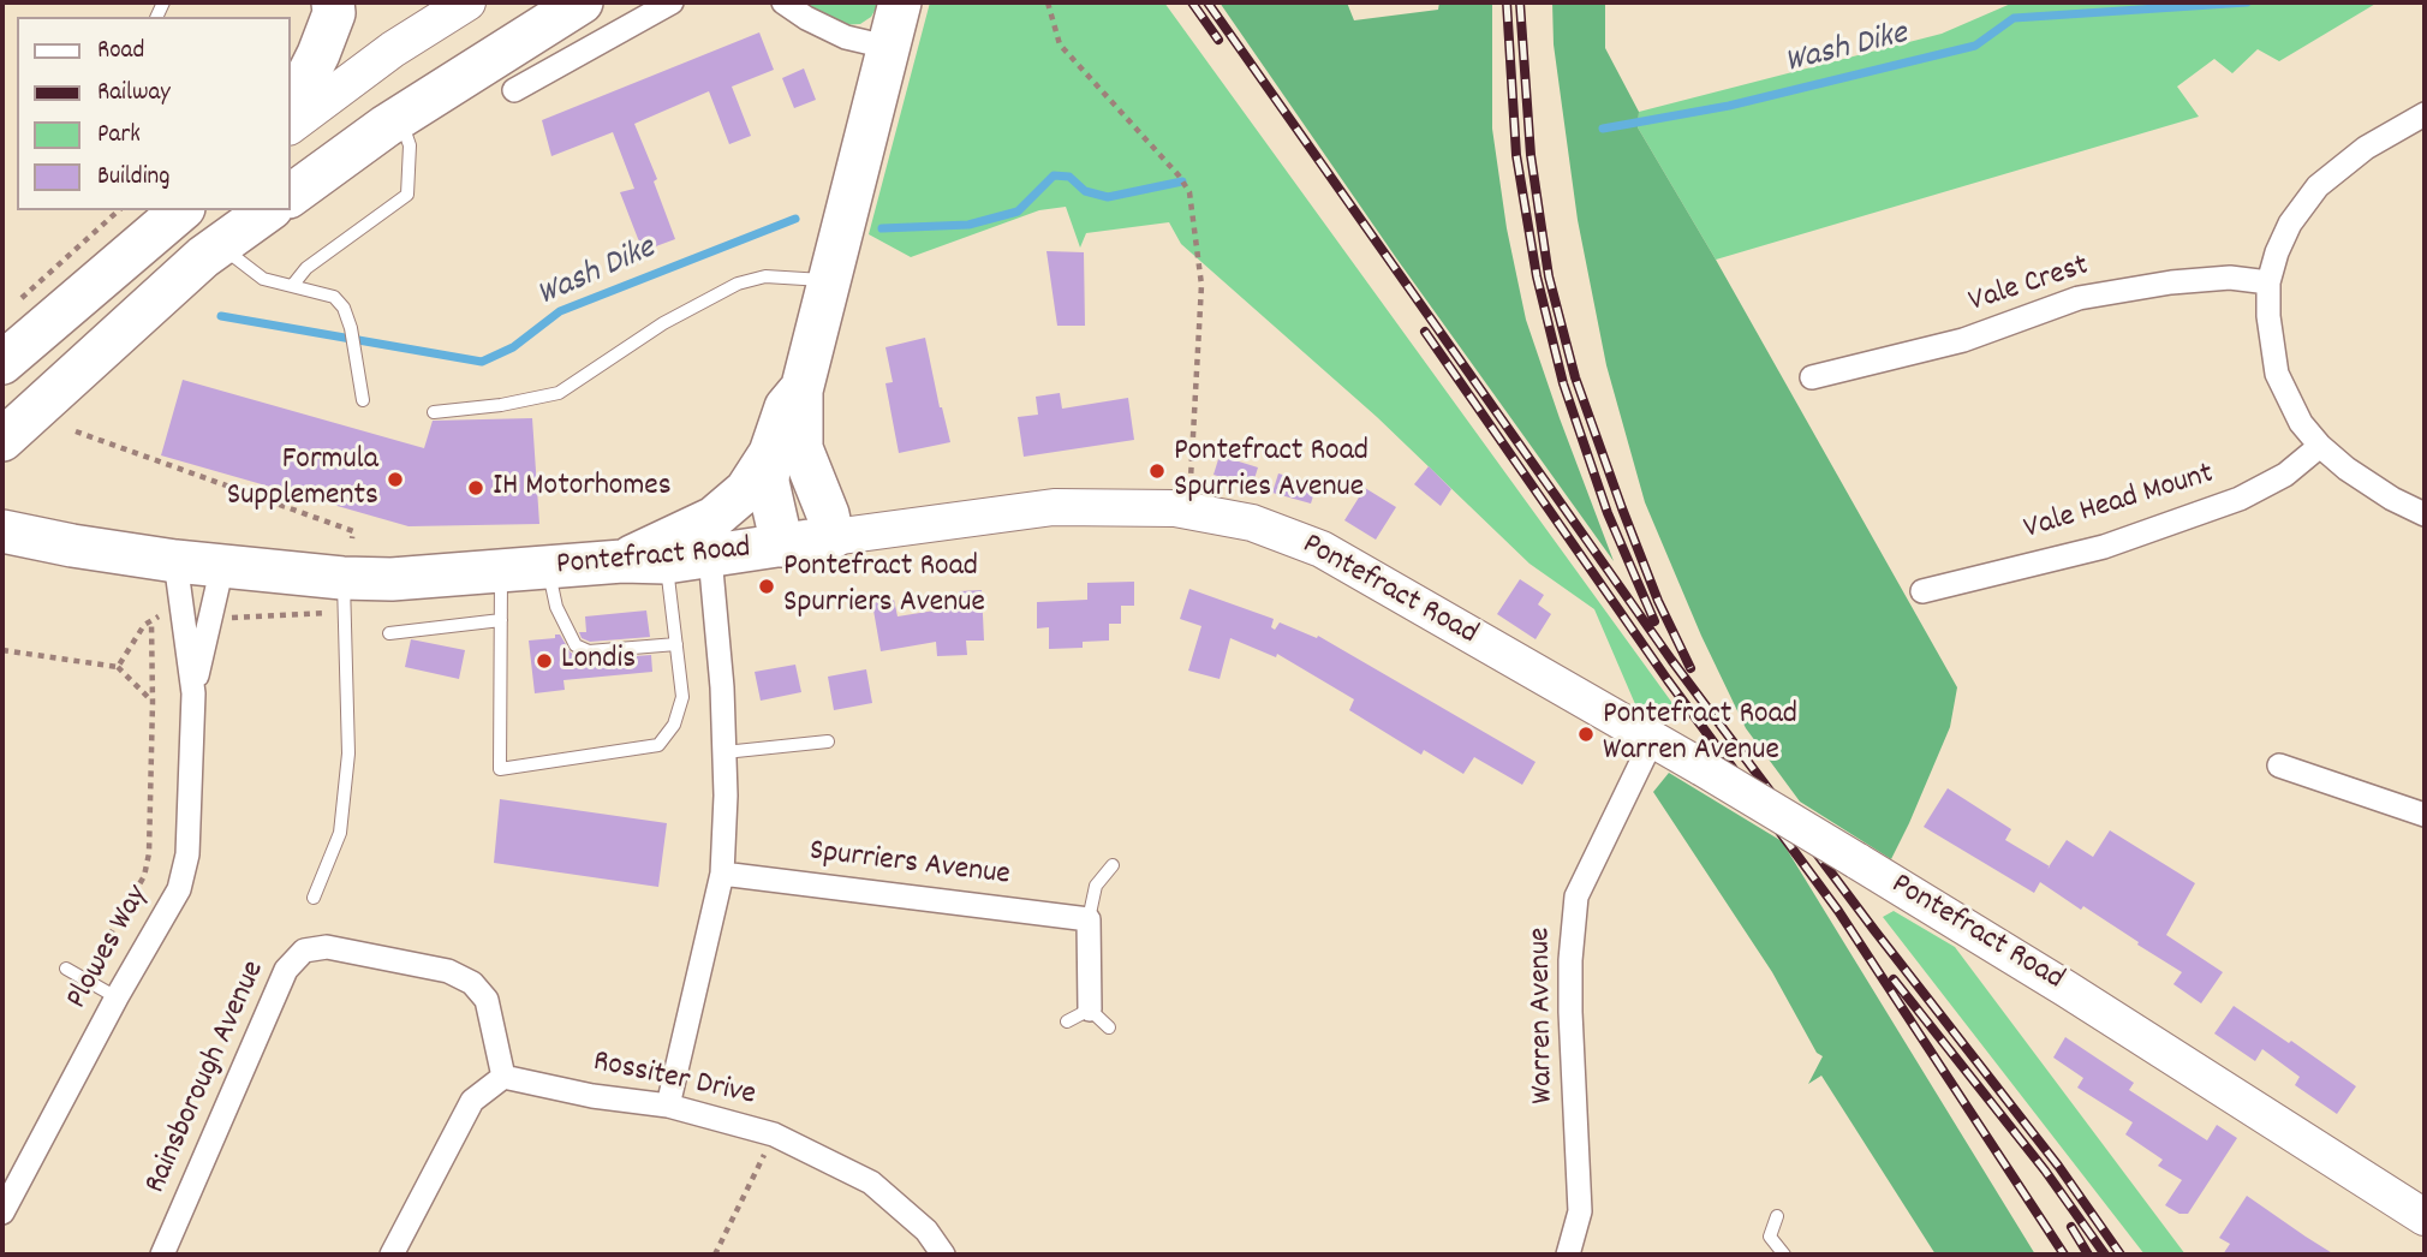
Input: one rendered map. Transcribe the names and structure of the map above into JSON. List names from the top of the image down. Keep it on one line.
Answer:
{"streets":{"highway":["Pontefract Road"],"street":["Vale Crest","Vale Head Mount","Spurriers Avenue","Plowes Way","Warren Avenue","Rainsborough Avenue","Rossiter Drive"]},"crossings":[["Pontefract Road","Plowes Way"],["Pontefract Road","Warren Avenue"],["Rainsborough Avenue","Rossiter Drive"]],"water":["Wash Dike"],"places":["Pontefract Road Spurries Avenue","Formula Supplements","IH Motorhomes","Pontefract Road Spurriers Avenue","Londis","Pontefract Road Warren Avenue"],"legend":["Road","Railway","Park","Building"]}
